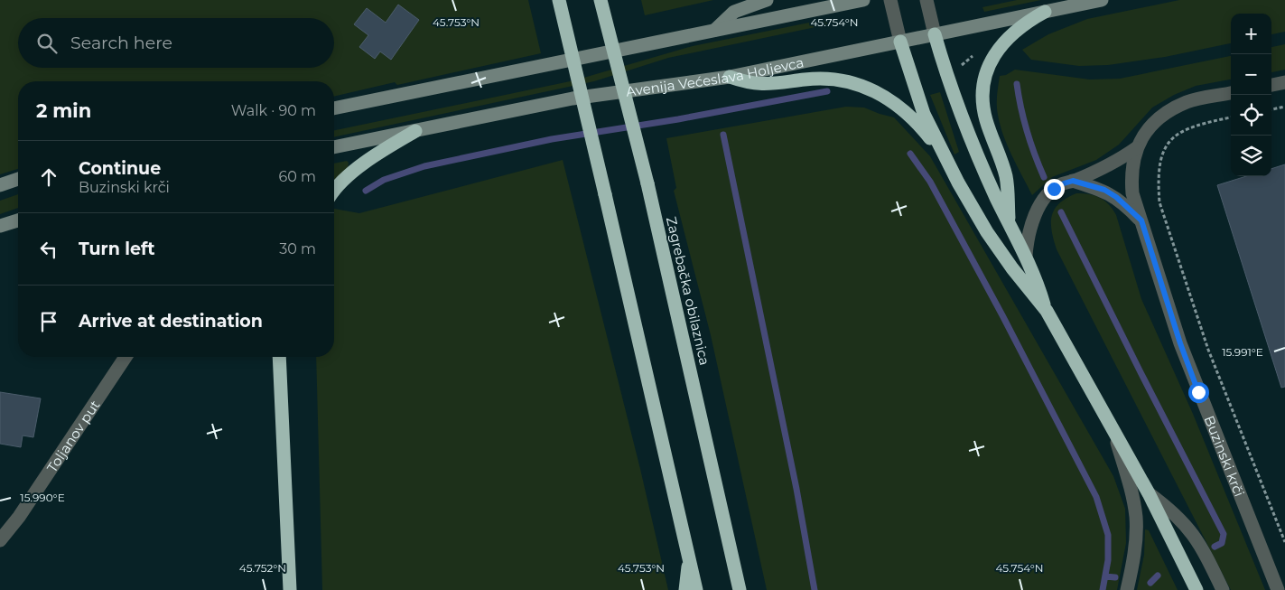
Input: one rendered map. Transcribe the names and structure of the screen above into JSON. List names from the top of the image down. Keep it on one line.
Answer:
{"streets":{"highway":["Zagrebačka obilaznica"],"main road":["Avenija Većeslava Holjevca"],"street":["Toljanov put","Buzinski krči"]},"page":{"map_buttons":["+","−"],"search":"Search here","heading":["2 min","Walk · 90 m"],"list":[["Continue","Buzinski krči","60 m"],["Turn left","30 m"],"Arrive at destination"]},"coordinates":["45.753°N","45.754°N","15.991°E","15.990°E","45.752°N"]}
